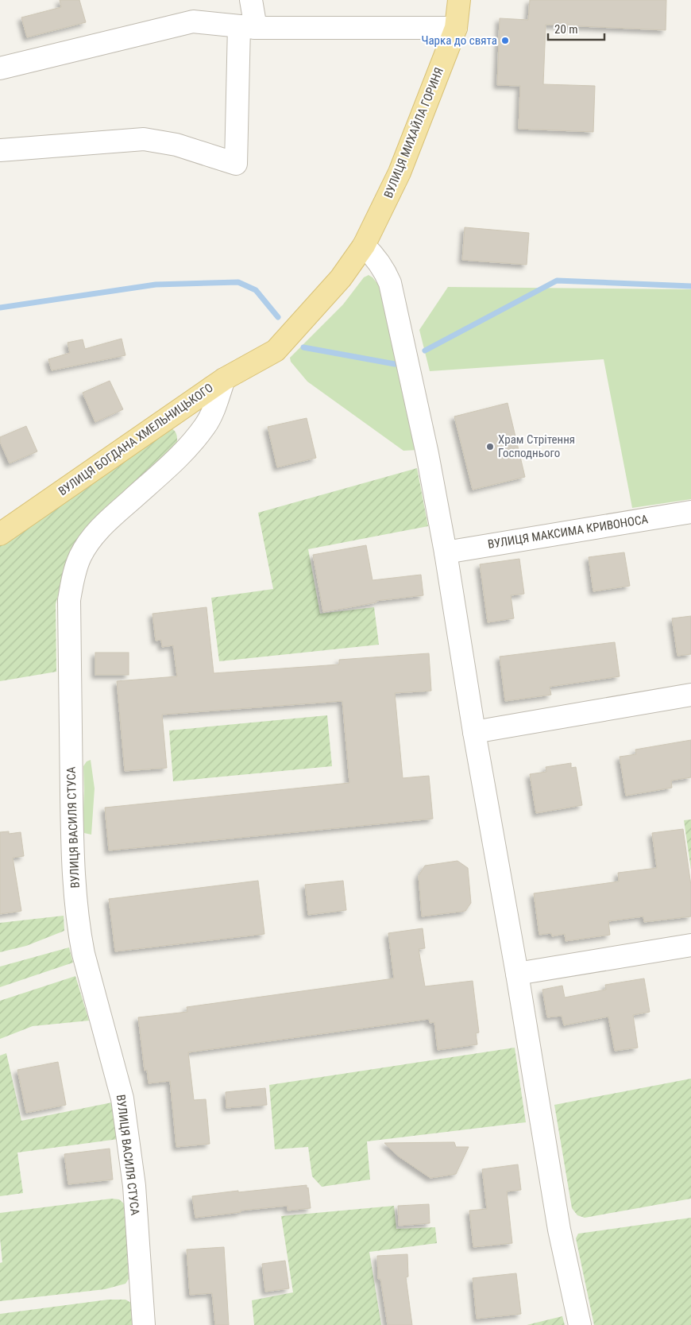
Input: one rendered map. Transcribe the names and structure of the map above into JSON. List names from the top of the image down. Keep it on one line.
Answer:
{"streets":{"main road":["ВУЛИЦЯ МИХАЙЛА ГОРИНЯ","ВУЛИЦЯ БОГДАНА ХМЕЛЬНИЦЬКОГО"],"street":["ВУЛИЦЯ МАКСИМА КРИВОНОСА","ВУЛИЦЯ ВАСИЛЯ СТУСА"]},"crossings":[["ВУЛИЦЯ МИХАЙЛА ГОРИНЯ","ВУЛИЦЯ БОГДАНА ХМЕЛЬНИЦЬКОГО"],["ВУЛИЦЯ БОГДАНА ХМЕЛЬНИЦЬКОГО","ВУЛИЦЯ ВАСИЛЯ СТУСА"]],"places":["Чарка до свята","Храм Стрітення Господнього"],"scale_bar":"20 m"}
